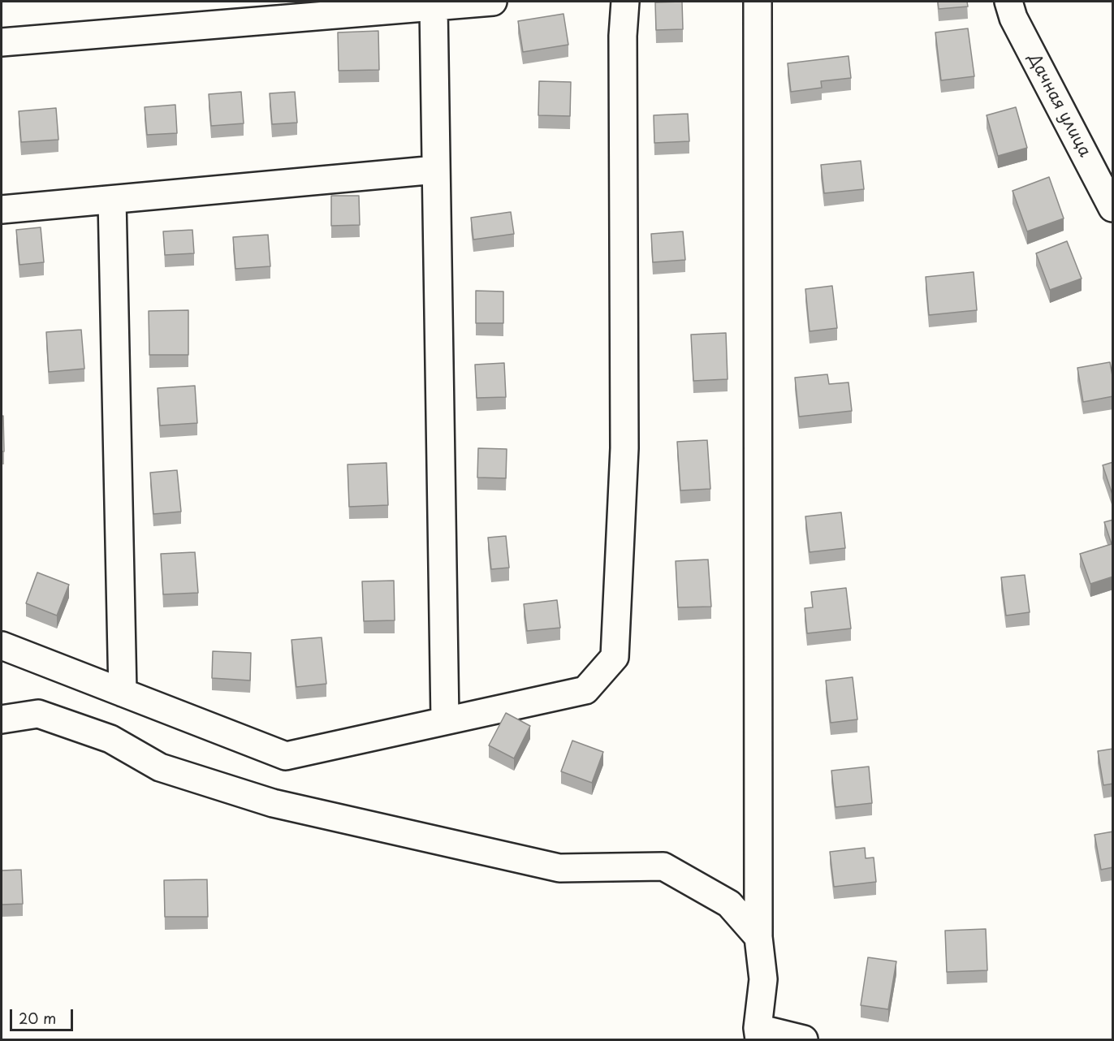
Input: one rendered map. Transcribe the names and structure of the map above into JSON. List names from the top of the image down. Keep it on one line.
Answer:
{"streets":{"street":["Дачная улица"]},"scale_bar":"20 m"}
